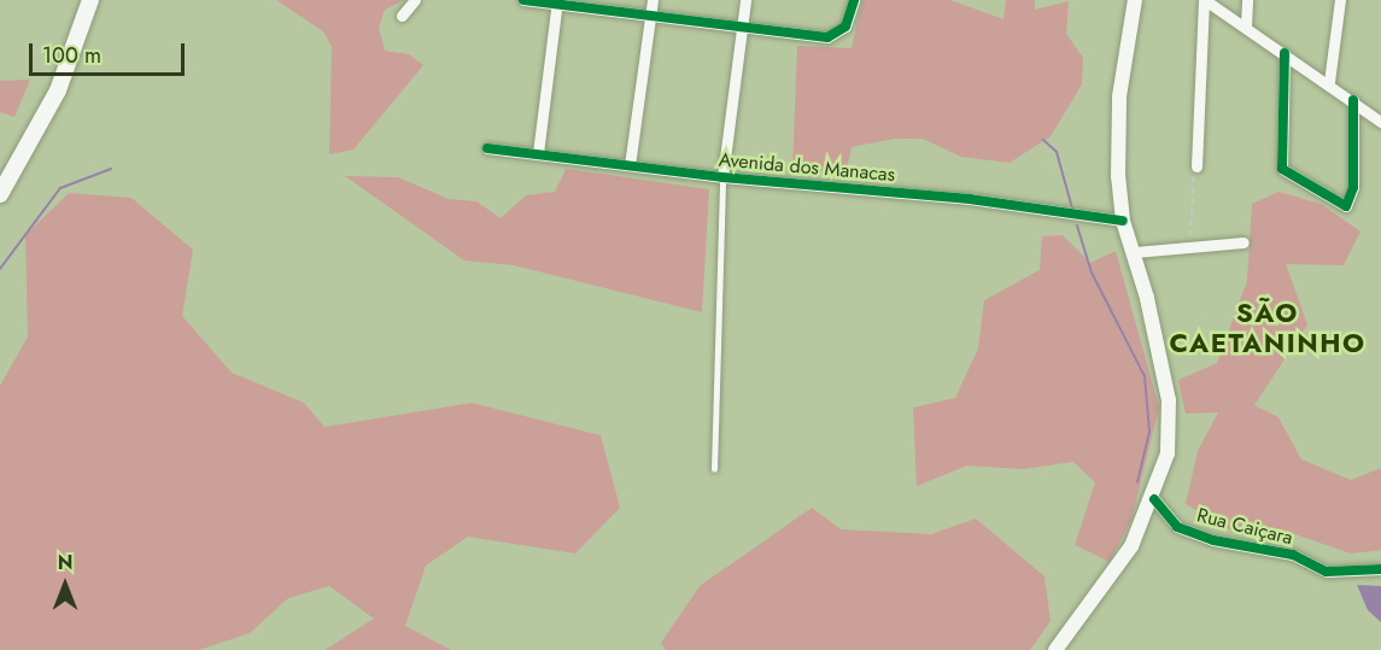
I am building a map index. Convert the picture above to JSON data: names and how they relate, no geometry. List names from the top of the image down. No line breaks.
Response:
{"streets":{"street":["Avenida dos Manacas","Rua Caiçara"]},"districts":["SÃO CAETANINHO"],"scale_bar":"100 m","north":"top"}
